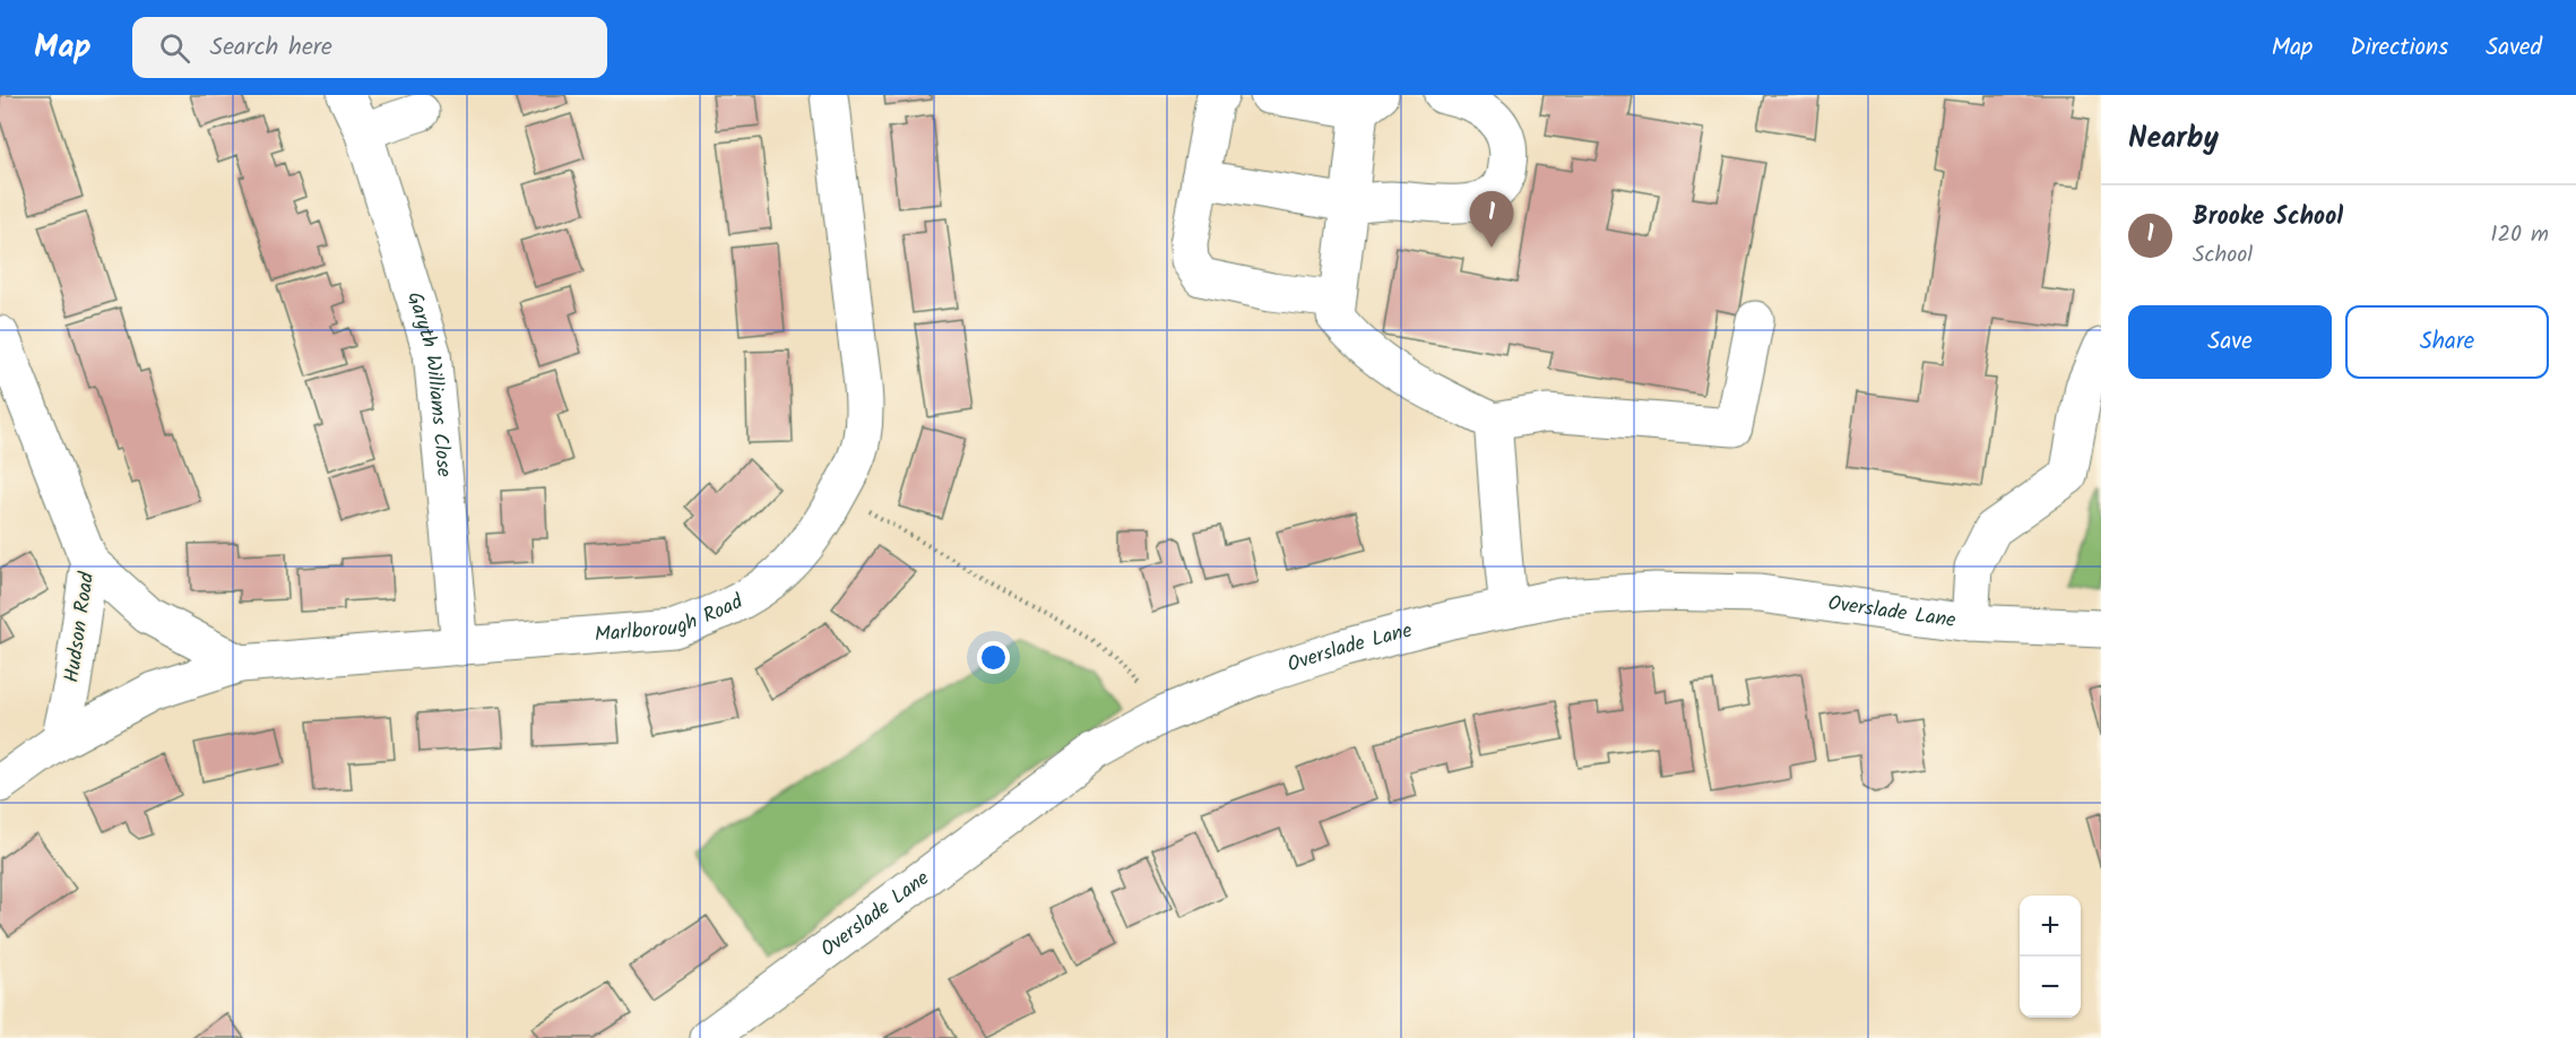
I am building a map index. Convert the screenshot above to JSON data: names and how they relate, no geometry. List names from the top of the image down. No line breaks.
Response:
{"streets":{"street":["Garyth Williams Close","Overslade Lane","Marlborough Road","Hudson Road"]},"crossings":[["Garyth Williams Close","Marlborough Road"],["Marlborough Road","Hudson Road"]],"page":{"header":"Map","search":"Search here","nav":["Map","Directions","Saved"],"heading":"Nearby","list":[{"mark":"1","name":"Brooke School","note":"School","value":"120 m"}],"pins":"1","buttons":["Save","Share"],"map_buttons":["+","−"]}}
